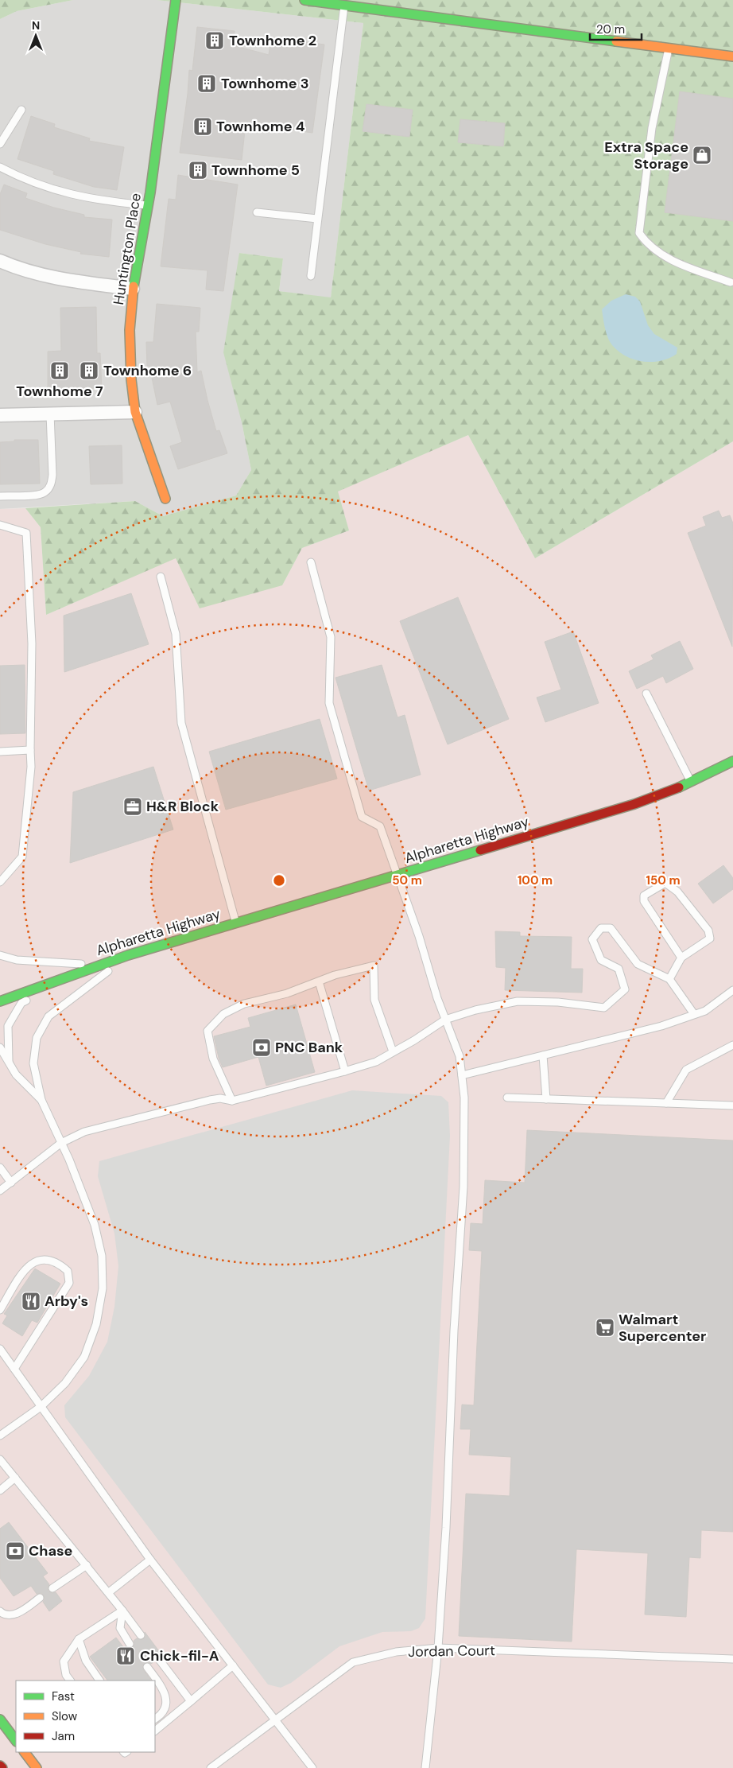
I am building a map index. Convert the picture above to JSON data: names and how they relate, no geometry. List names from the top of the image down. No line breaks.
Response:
{"streets":{"street":["Huntington Place","Alpharetta Highway"],"lane":["Jordan Court"]},"places":{"building":["Townhome 2","Townhome 3","Townhome 4","Townhome 5","Townhome 7","Townhome 6"],"shop":["Extra Space Storage"],"office":["H&R Block"],"bank":["PNC Bank","Chase"],"restaurant":["Arby's","Chick-fil-A"],"supermarket":["Walmart Supercenter"]},"legend":["Fast","Slow","Jam"],"scale_bar":"20 m","north":"top","rings":["50 m","100 m","150 m"]}
